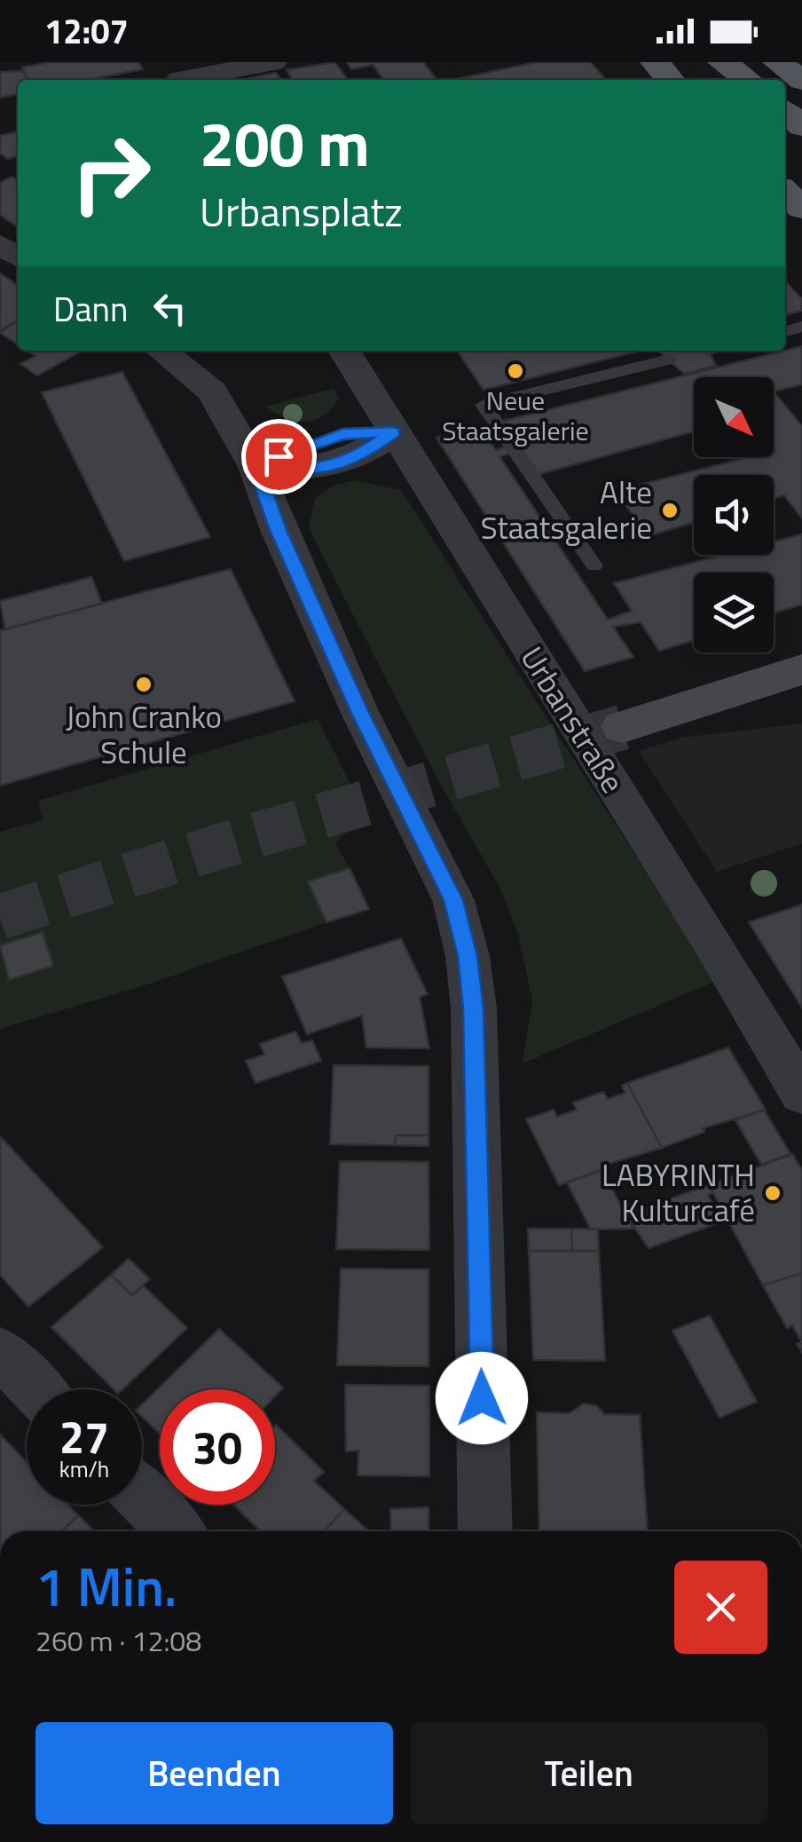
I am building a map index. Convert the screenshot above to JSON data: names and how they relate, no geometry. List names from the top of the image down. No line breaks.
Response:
{"streets":{"street":["Urbanstraße"]},"places":["Neue Staatsgalerie","Alte Staatsgalerie","John Cranko Schule","LABYRINTH Kulturcafé"],"north":"bottom right","page":{"status":"12:07","turn":["200 m","Urbansplatz"],"then":"Dann","speed":"27 km/h","limit":"30","heading":["1 Min.","260 m · 12:08"],"buttons":["Beenden","Teilen"]}}
